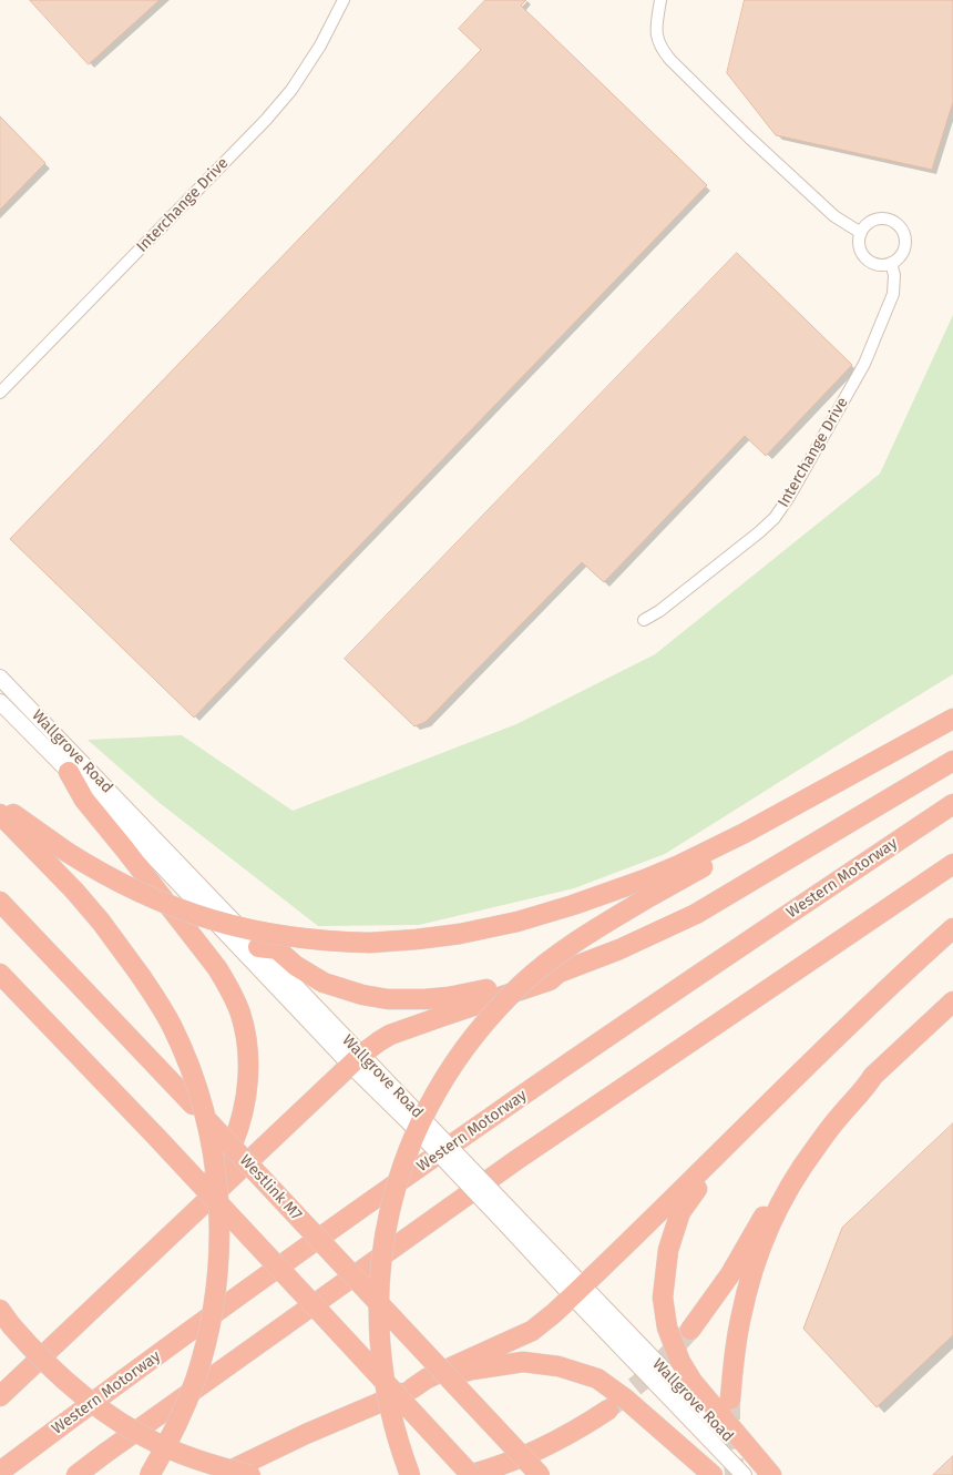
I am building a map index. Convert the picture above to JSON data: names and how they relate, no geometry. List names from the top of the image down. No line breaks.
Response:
{"streets":{"highway":["Western Motorway","Westlink M7"],"main road":["Wallgrove Road"],"street":["Interchange Drive"]}}
